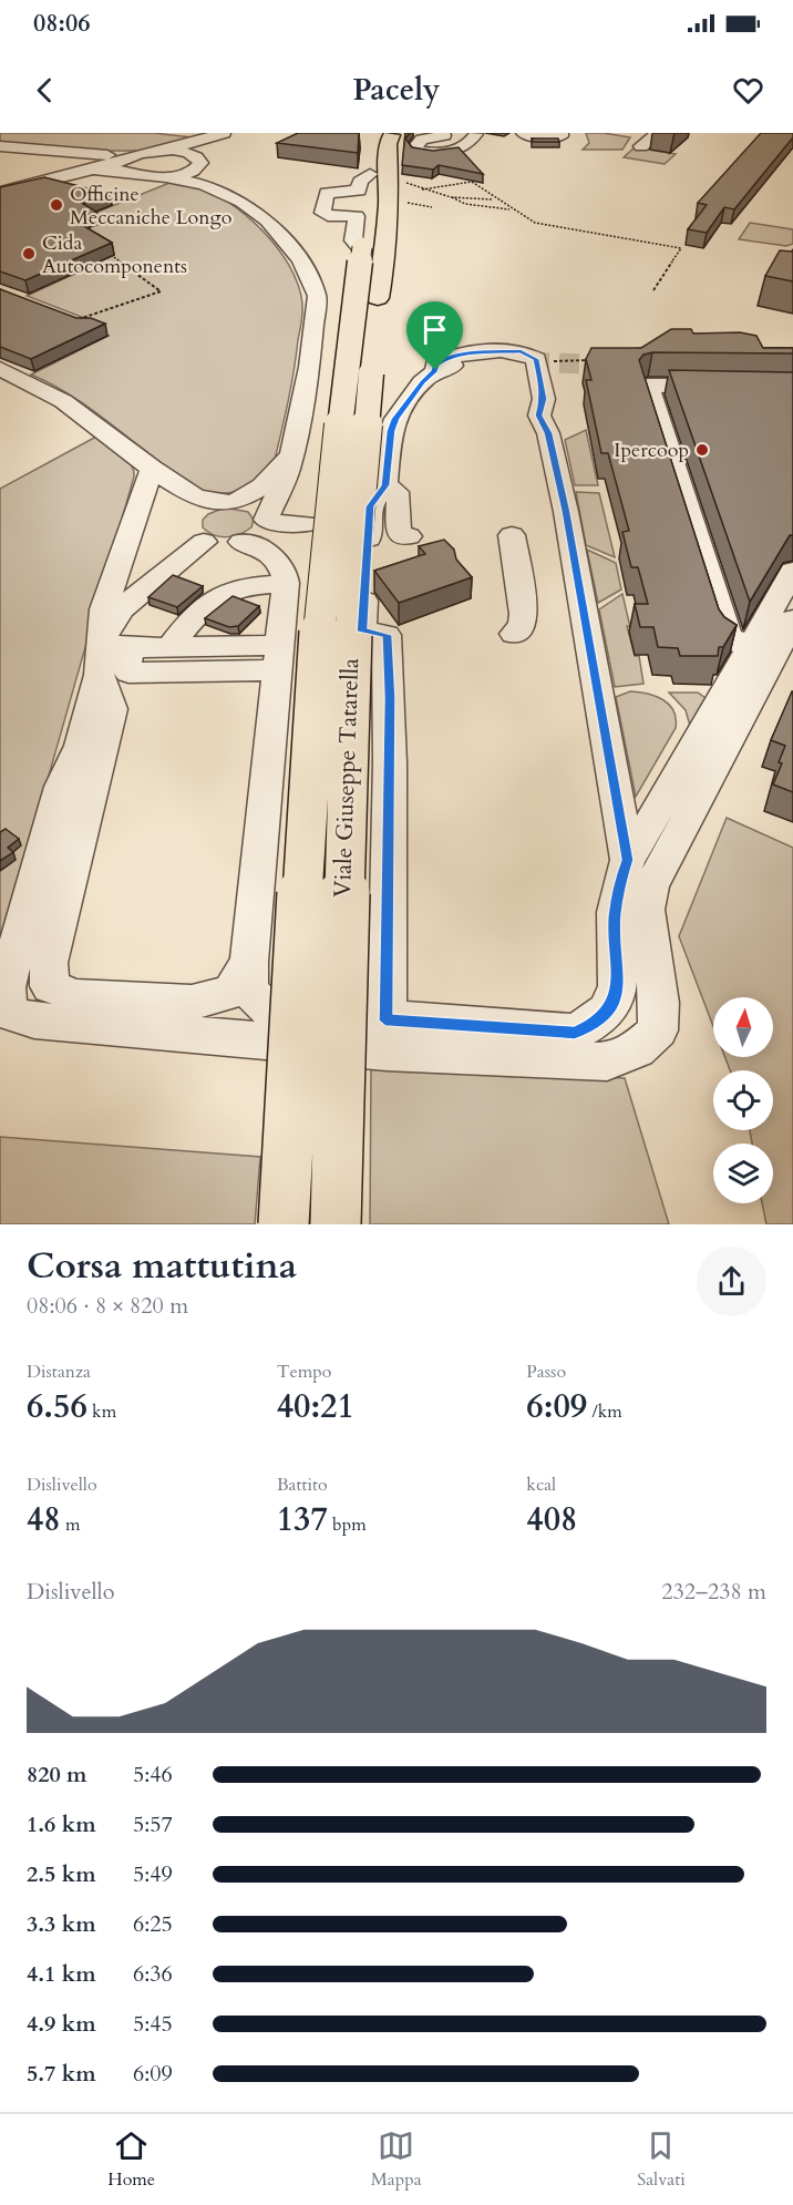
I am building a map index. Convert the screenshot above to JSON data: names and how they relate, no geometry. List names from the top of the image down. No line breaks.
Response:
{"streets":{"main road":["Viale Giuseppe Tatarella"]},"places":["Officine Meccaniche Longo","Cida Autocomponents","Ipercoop"],"north":"top","page":{"status":"08:06","header":"Pacely","heading":["Corsa mattutina","08:06 · 8 × 820 m"],"stats":[["Distanza","6.56 km"],["Tempo","40:21"],["Passo","6:09 /km"],["Dislivello","48 m"],["Battito","137 bpm"],["kcal","408"]],"chart":["Dislivello","232–238 m"],"list":[{"name":"820 m","note":"5:46"},{"name":"1.6 km","note":"5:57"},{"name":"2.5 km","note":"5:49"},{"name":"3.3 km","note":"6:25"},{"name":"4.1 km","note":"6:36"},{"name":"4.9 km","note":"5:45"},{"name":"5.7 km","note":"6:09"}],"tabs":["Home","Mappa","Salvati"]}}
